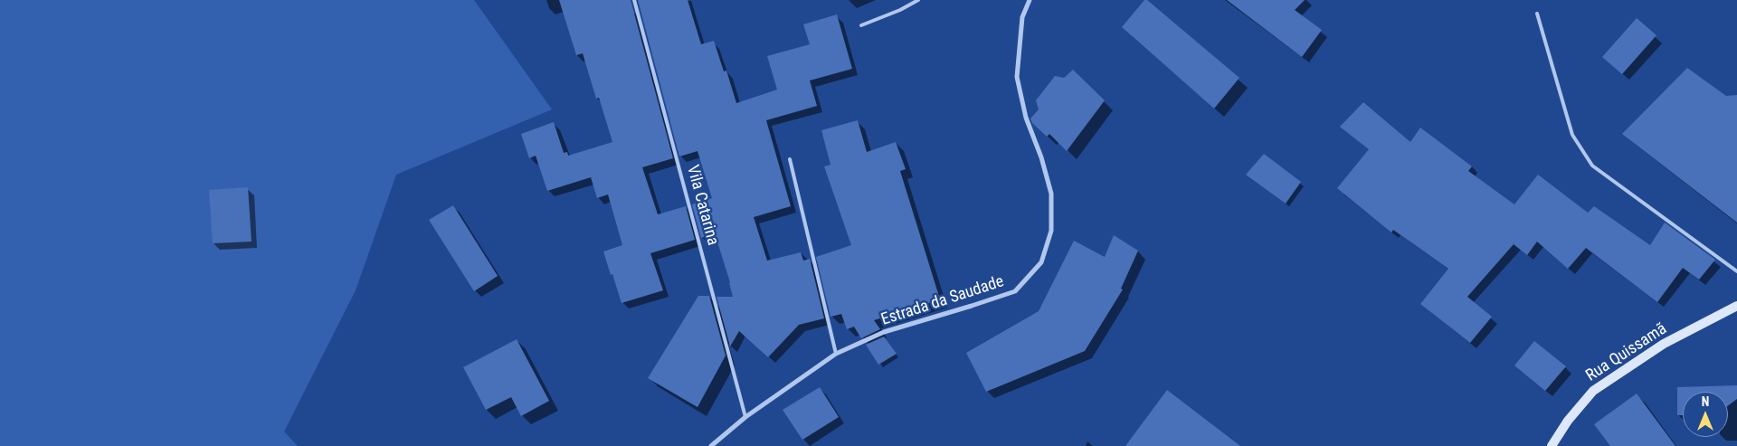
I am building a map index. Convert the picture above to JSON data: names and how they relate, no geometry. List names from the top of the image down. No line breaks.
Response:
{"streets":{"street":["Estrada da Saudade","Rua Quissamã"],"lane":["Vila Catarina"]},"crossings":[["Vila Catarina","Estrada da Saudade"]],"north":"top"}
